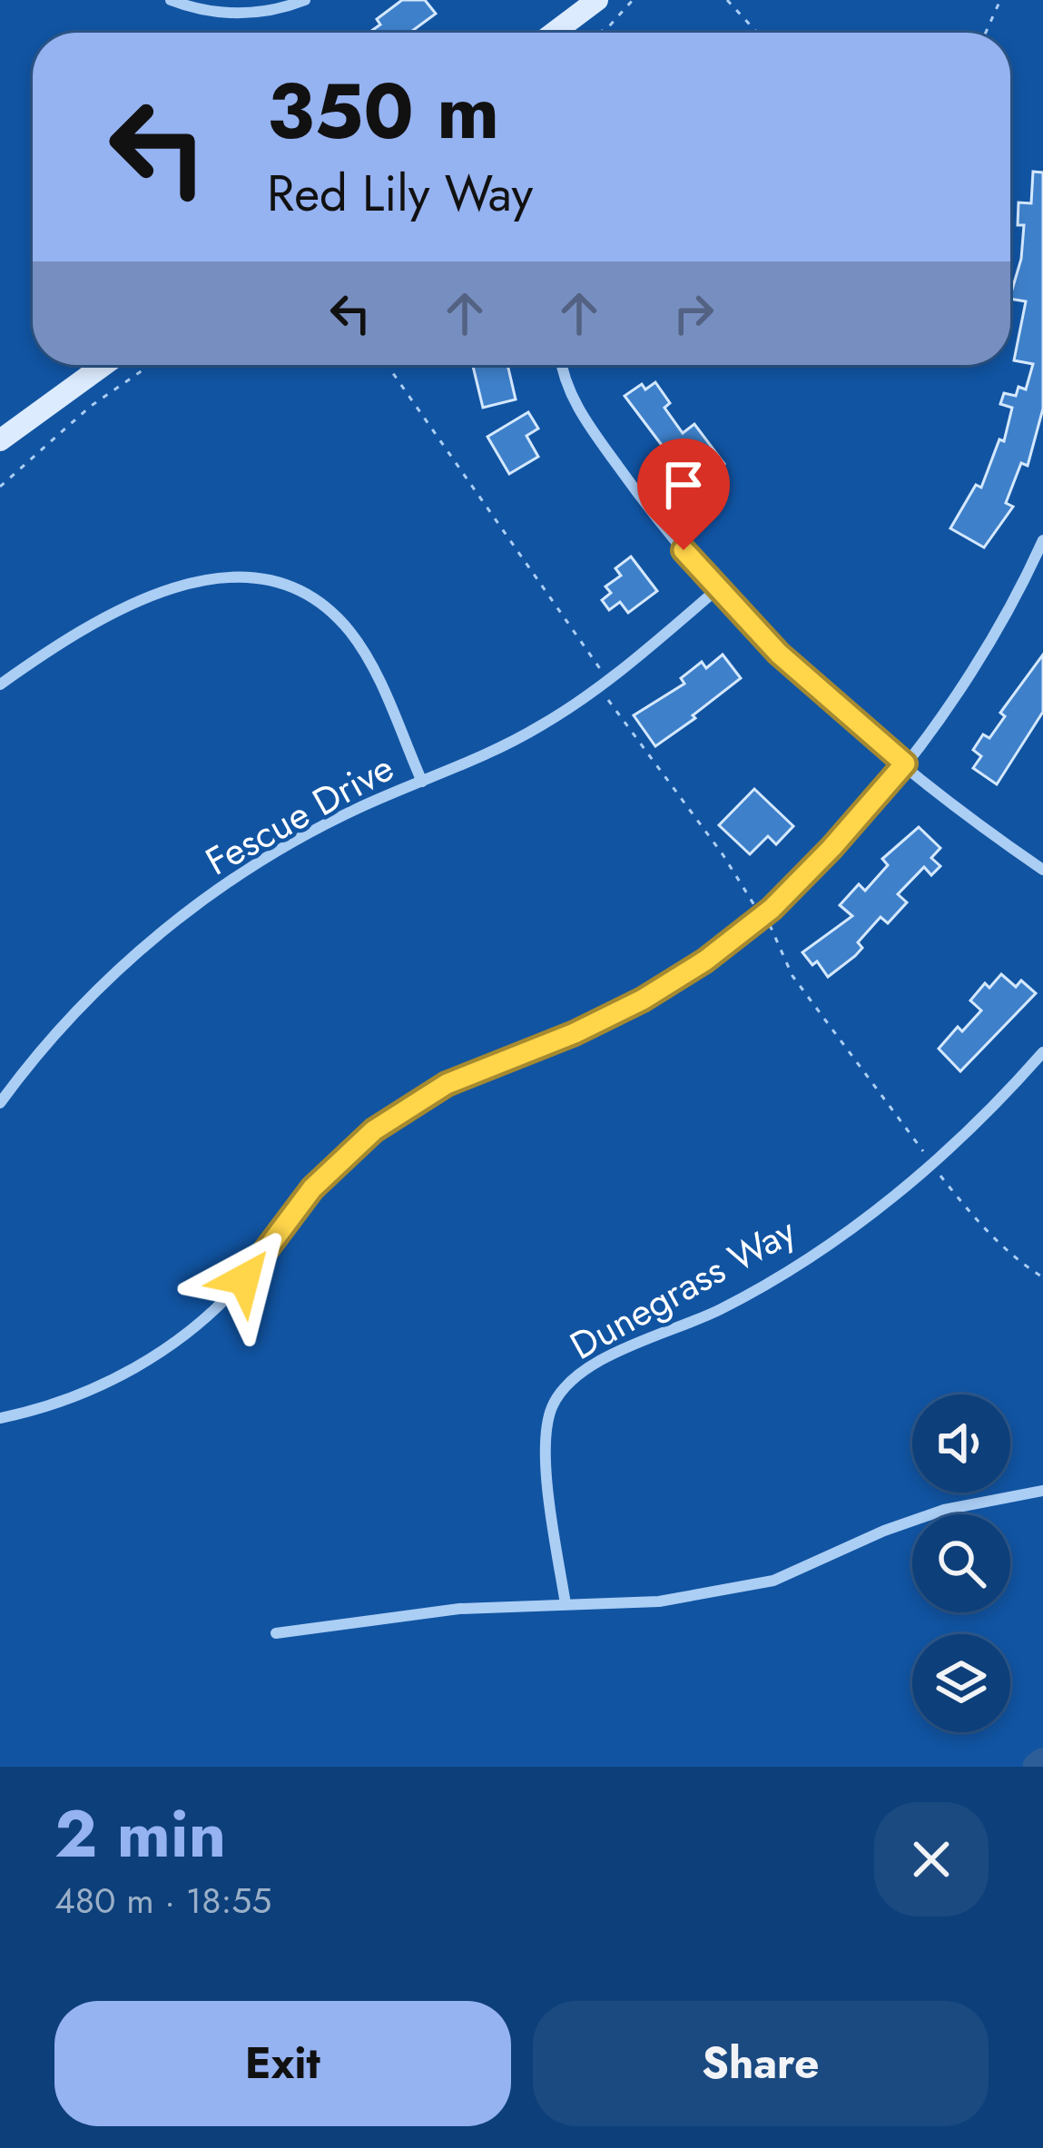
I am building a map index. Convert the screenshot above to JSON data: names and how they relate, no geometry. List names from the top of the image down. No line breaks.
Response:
{"streets":{"street":["Fescue Drive","Dunegrass Way"]},"page":{"turn":["350 m","Red Lily Way"],"heading":["2 min","480 m · 18:55"],"buttons":["Exit","Share"]}}
